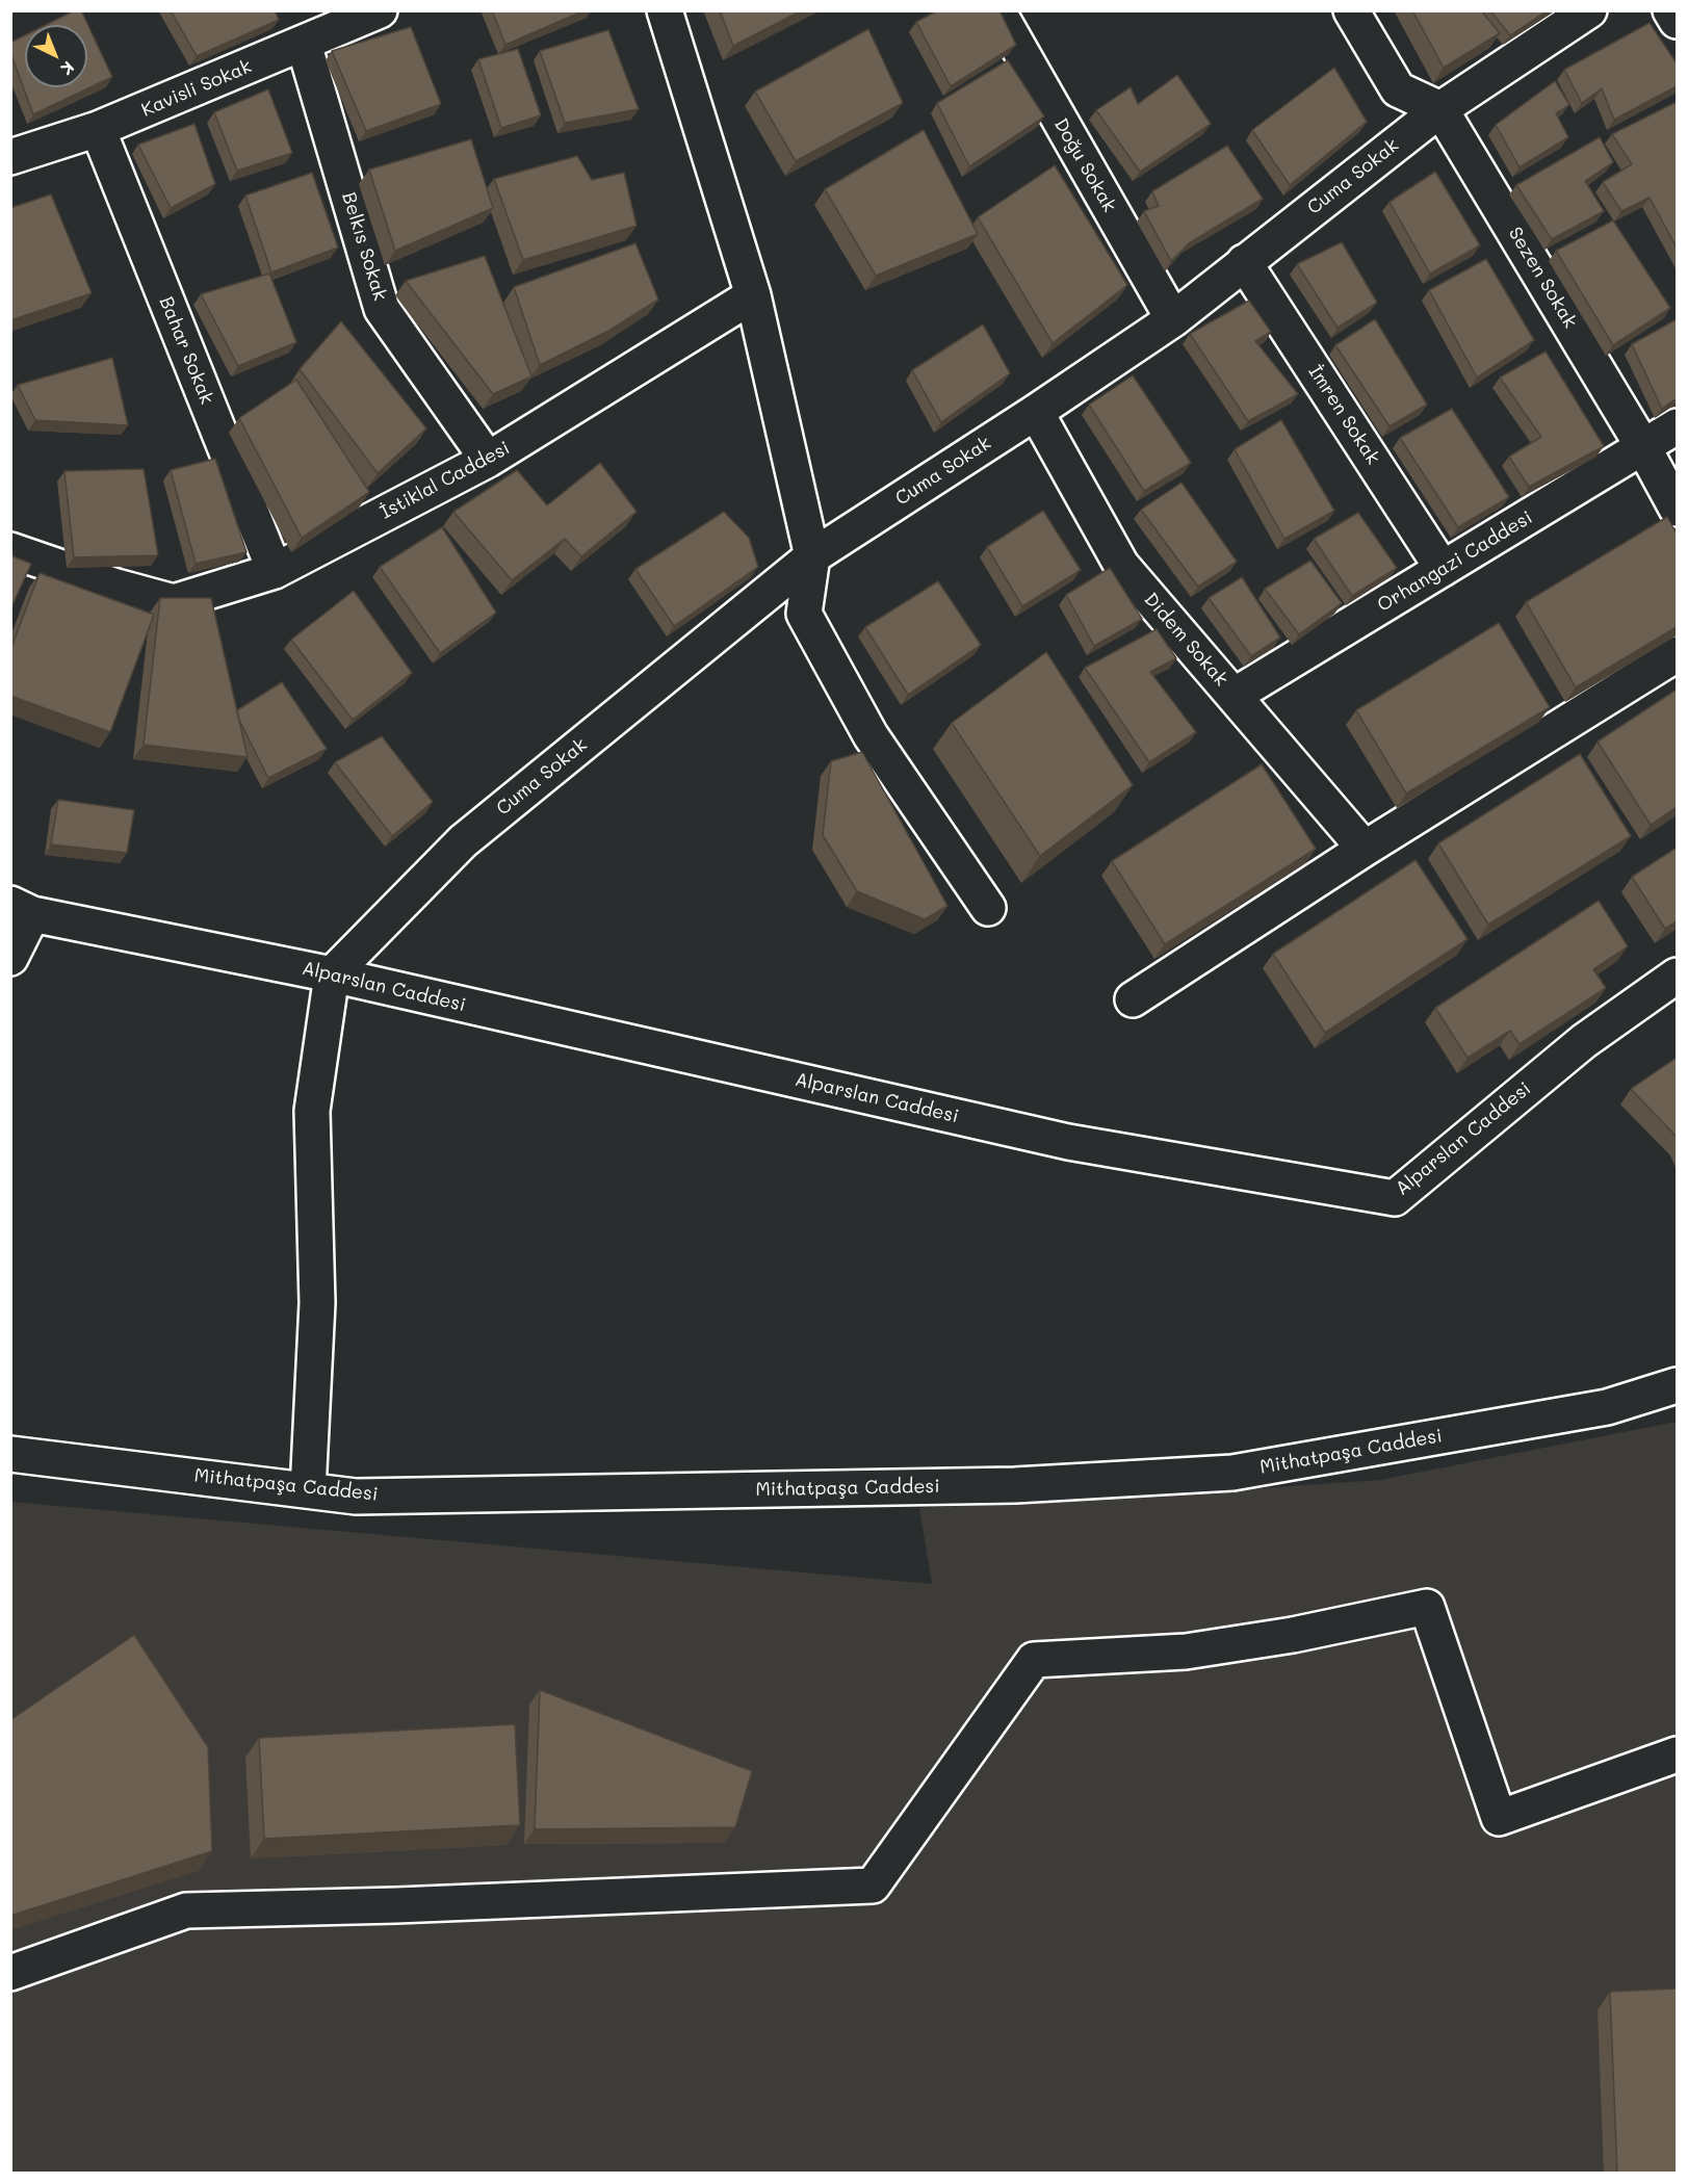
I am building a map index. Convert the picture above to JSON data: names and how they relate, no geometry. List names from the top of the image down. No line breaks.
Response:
{"streets":{"street":["Kavisli Sokak","Doğu Sokak","Cuma Sokak","Belkıs Sokak","Sezen Sokak","Bahar Sokak","İmren Sokak","İstiklal Caddesi","Orhangazi Caddesi","Didem Sokak","Alparslan Caddesi","Mithatpaşa Caddesi"]},"crossings":[["Kavisli Sokak","Belkıs Sokak"],["Kavisli Sokak","Bahar Sokak"],["Doğu Sokak","Cuma Sokak"],["Cuma Sokak","Sezen Sokak"],["Cuma Sokak","İmren Sokak"],["Cuma Sokak","Didem Sokak"],["Cuma Sokak","Alparslan Caddesi"],["Belkıs Sokak","İstiklal Caddesi"],["Sezen Sokak","Orhangazi Caddesi"],["Bahar Sokak","İstiklal Caddesi"],["İmren Sokak","Orhangazi Caddesi"],["Orhangazi Caddesi","Didem Sokak"]],"north":"bottom right"}
